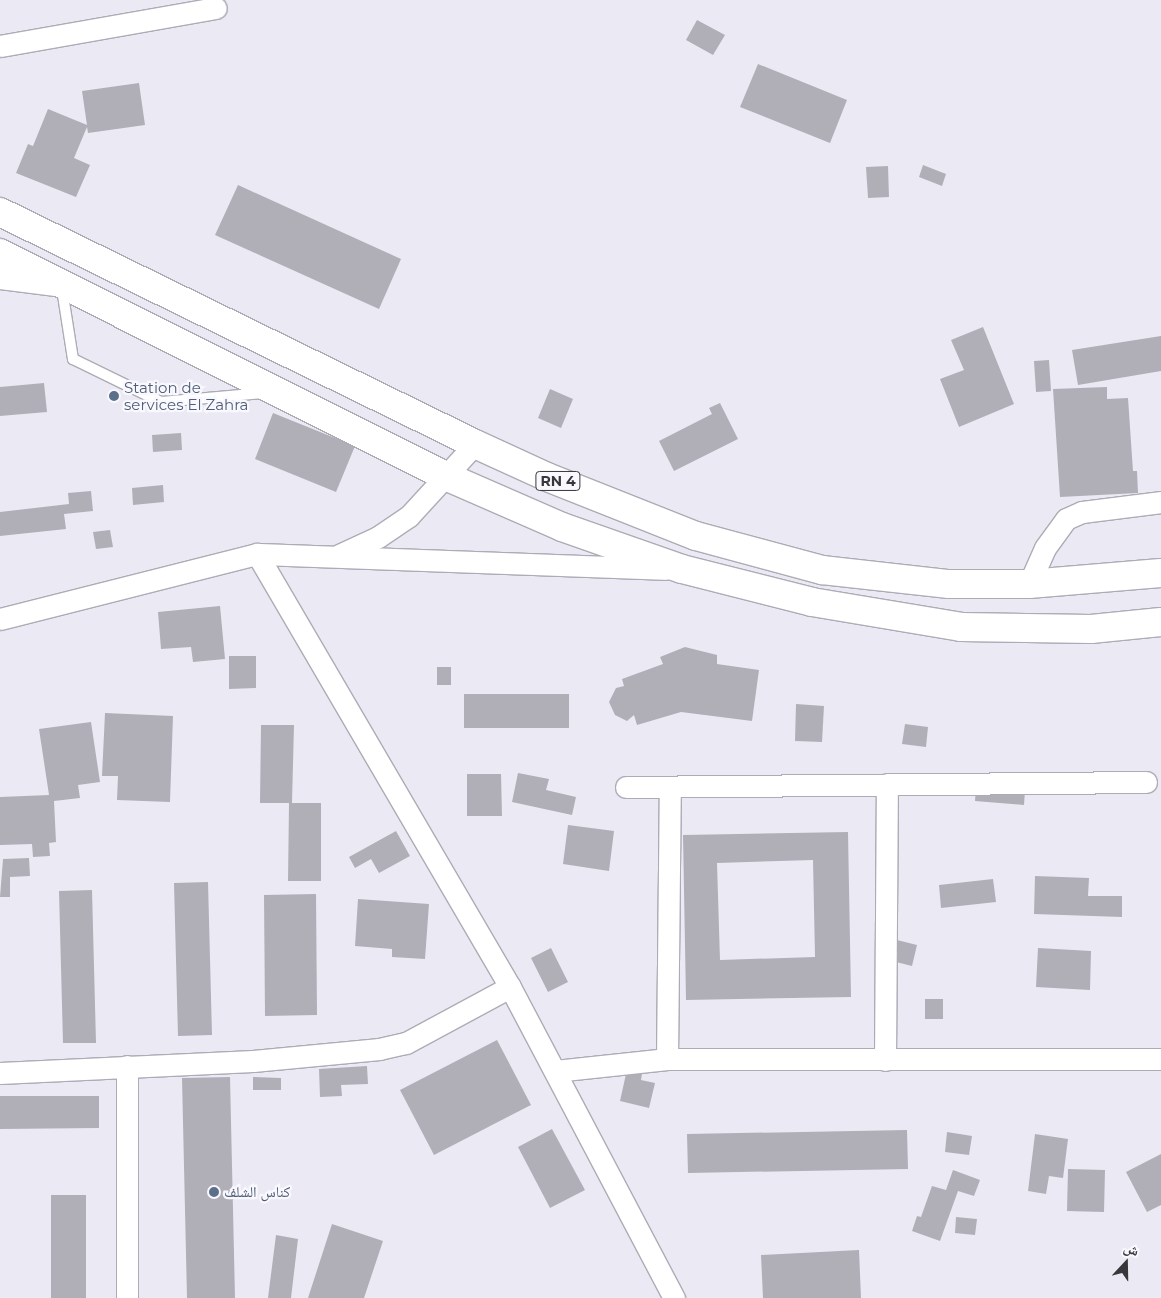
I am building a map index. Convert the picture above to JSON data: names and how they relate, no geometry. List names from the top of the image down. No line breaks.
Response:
{"streets":{"highway":["RN 4"]},"places":["Station de services El Zahra","كناس الشلف"],"north":"top"}
